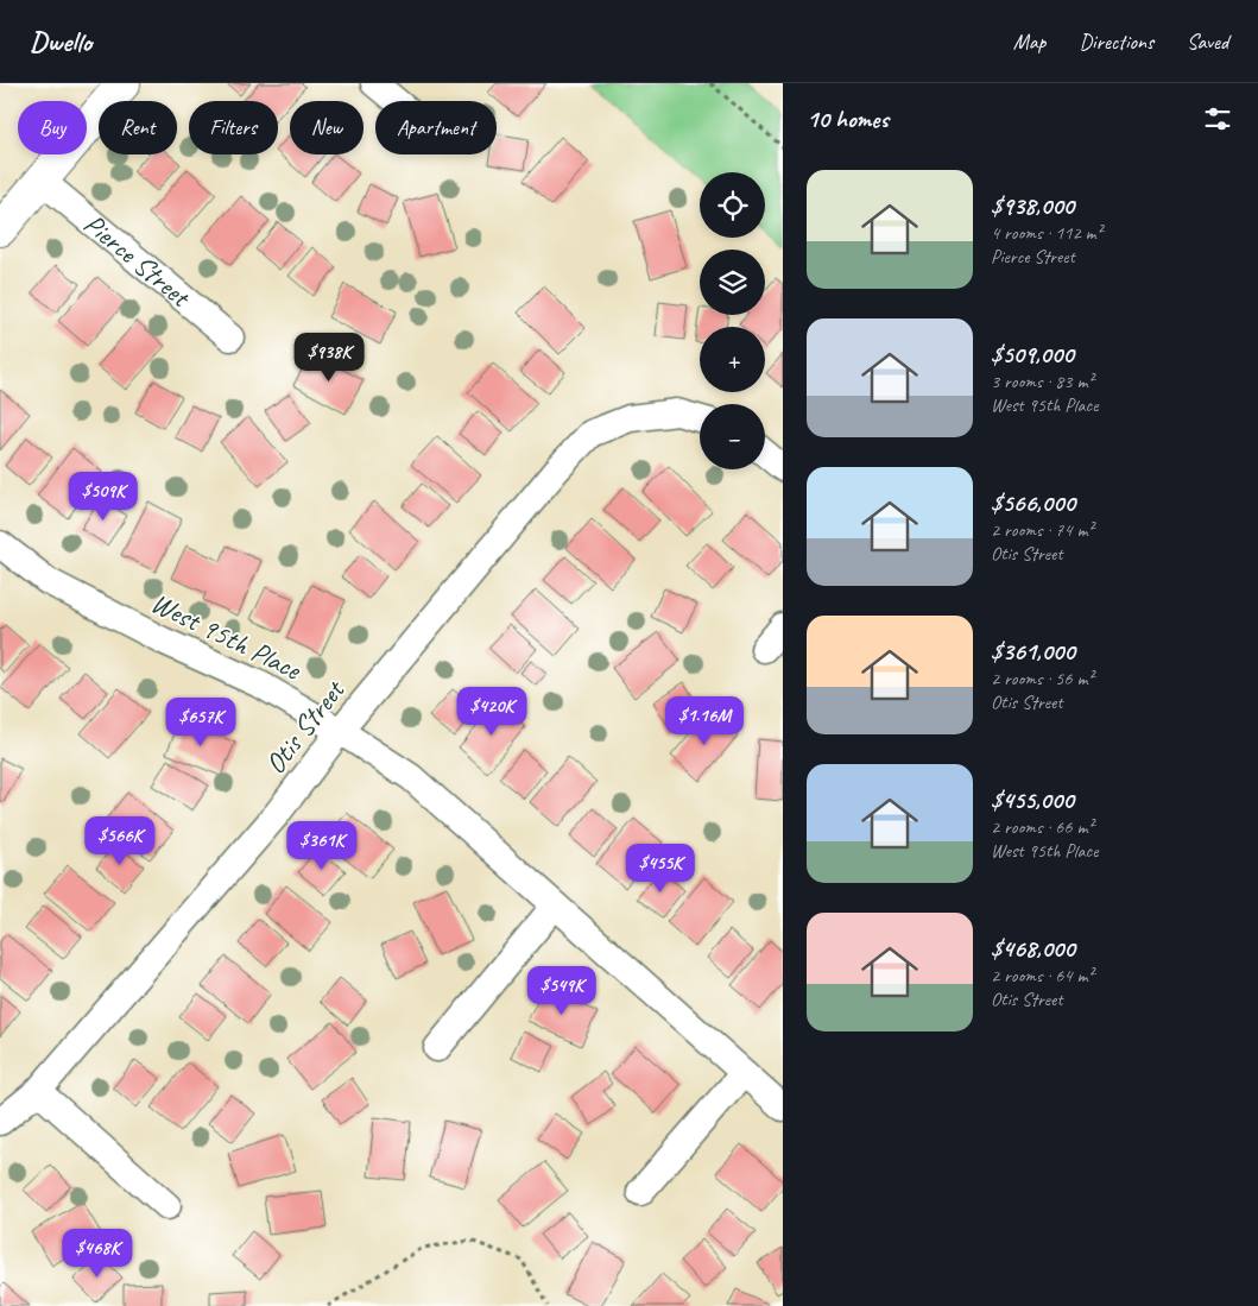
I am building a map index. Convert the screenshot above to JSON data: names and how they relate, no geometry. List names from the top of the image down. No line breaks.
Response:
{"streets":{"street":["Pierce Street","West 95th Place","Otis Street"]},"crossings":[["West 95th Place","Otis Street"]],"page":{"header":"Dwello","nav":["Map","Directions","Saved"],"heading":"10 homes","chip":["Buy","Rent","Filters","New","Apartment"],"list":[{"name":"$938,000","note":"4 rooms · 112 m² · Pierce Street"},{"name":"$509,000","note":"3 rooms · 83 m² · West 95th Place"},{"name":"$566,000","note":"2 rooms · 74 m² · Otis Street"},{"name":"$361,000","note":"2 rooms · 56 m² · Otis Street"},{"name":"$455,000","note":"2 rooms · 66 m² · West 95th Place"},{"name":"$468,000","note":"2 rooms · 64 m² · Otis Street"}],"map_buttons":["+","−"],"price":["$938K","$509K","$420K","$1.16M","$657K","$566K","$361K","$455K","$549K","$468K"]}}
